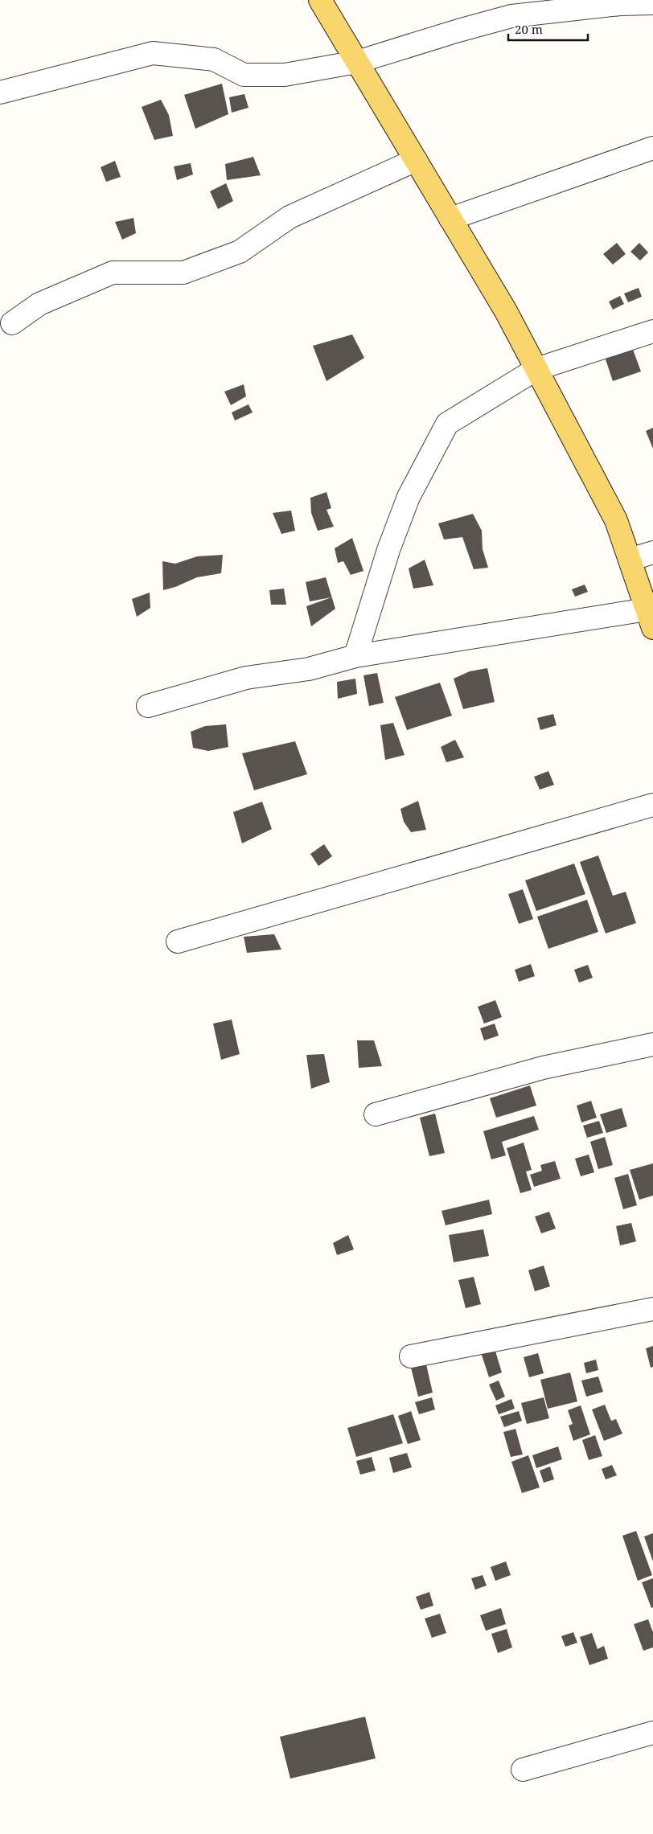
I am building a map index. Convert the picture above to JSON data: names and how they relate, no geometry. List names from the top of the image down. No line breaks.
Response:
{"scale_bar":"20 m"}
